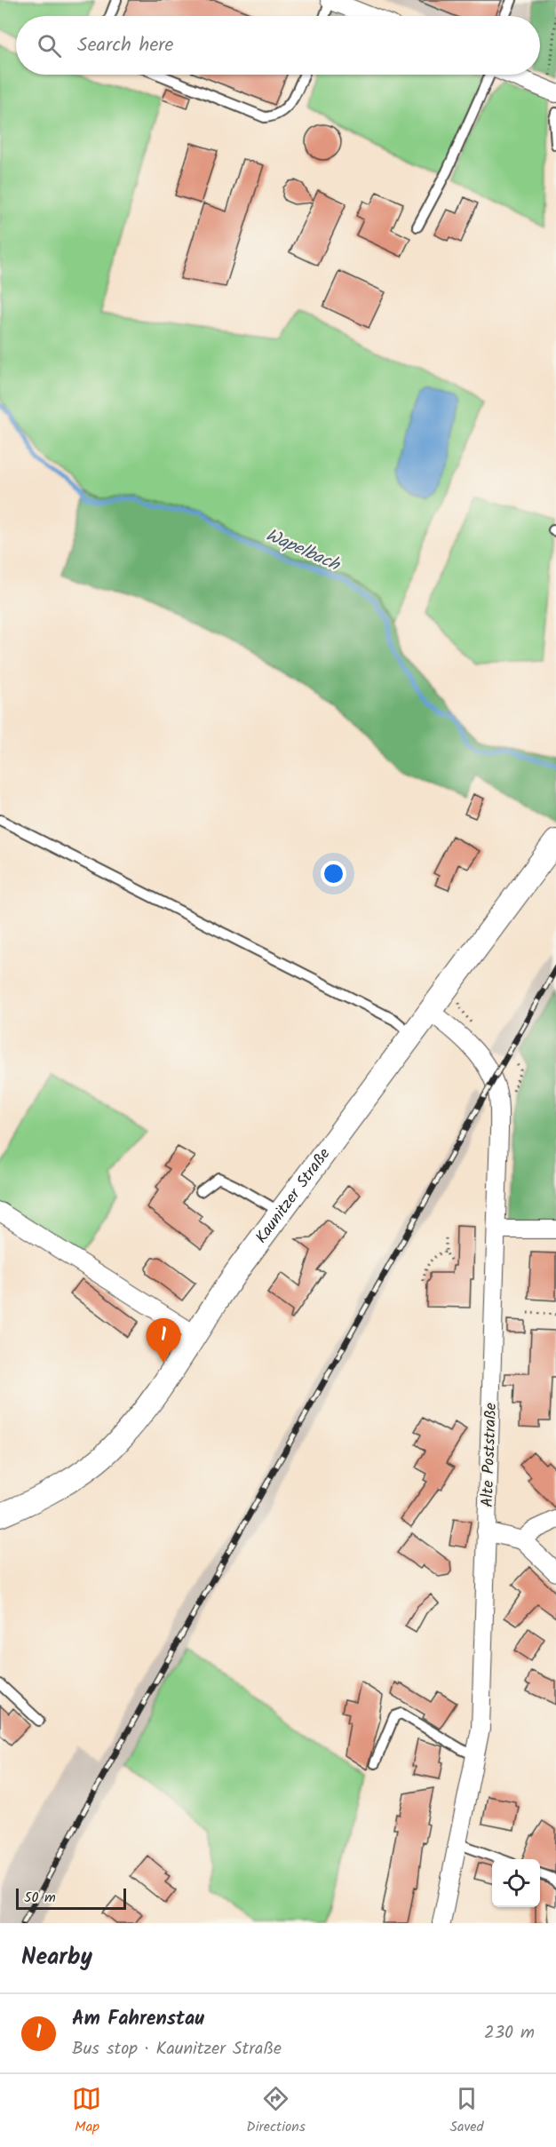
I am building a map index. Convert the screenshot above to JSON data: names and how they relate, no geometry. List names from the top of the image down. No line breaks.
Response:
{"streets":{"street":["Kaunitzer Straße","Alte Poststraße"]},"crossings":[["Kaunitzer Straße","Alte Poststraße"]],"water":["Wapelbach"],"scale_bar":"50 m","page":{"search":"Search here","pins":"1","scale":"50 m","heading":"Nearby","list":[{"mark":"1","name":"Am Fahrenstau","note":"Bus stop · Kaunitzer Straße","value":"230 m"}],"nav":["Map","Directions","Saved"]}}
